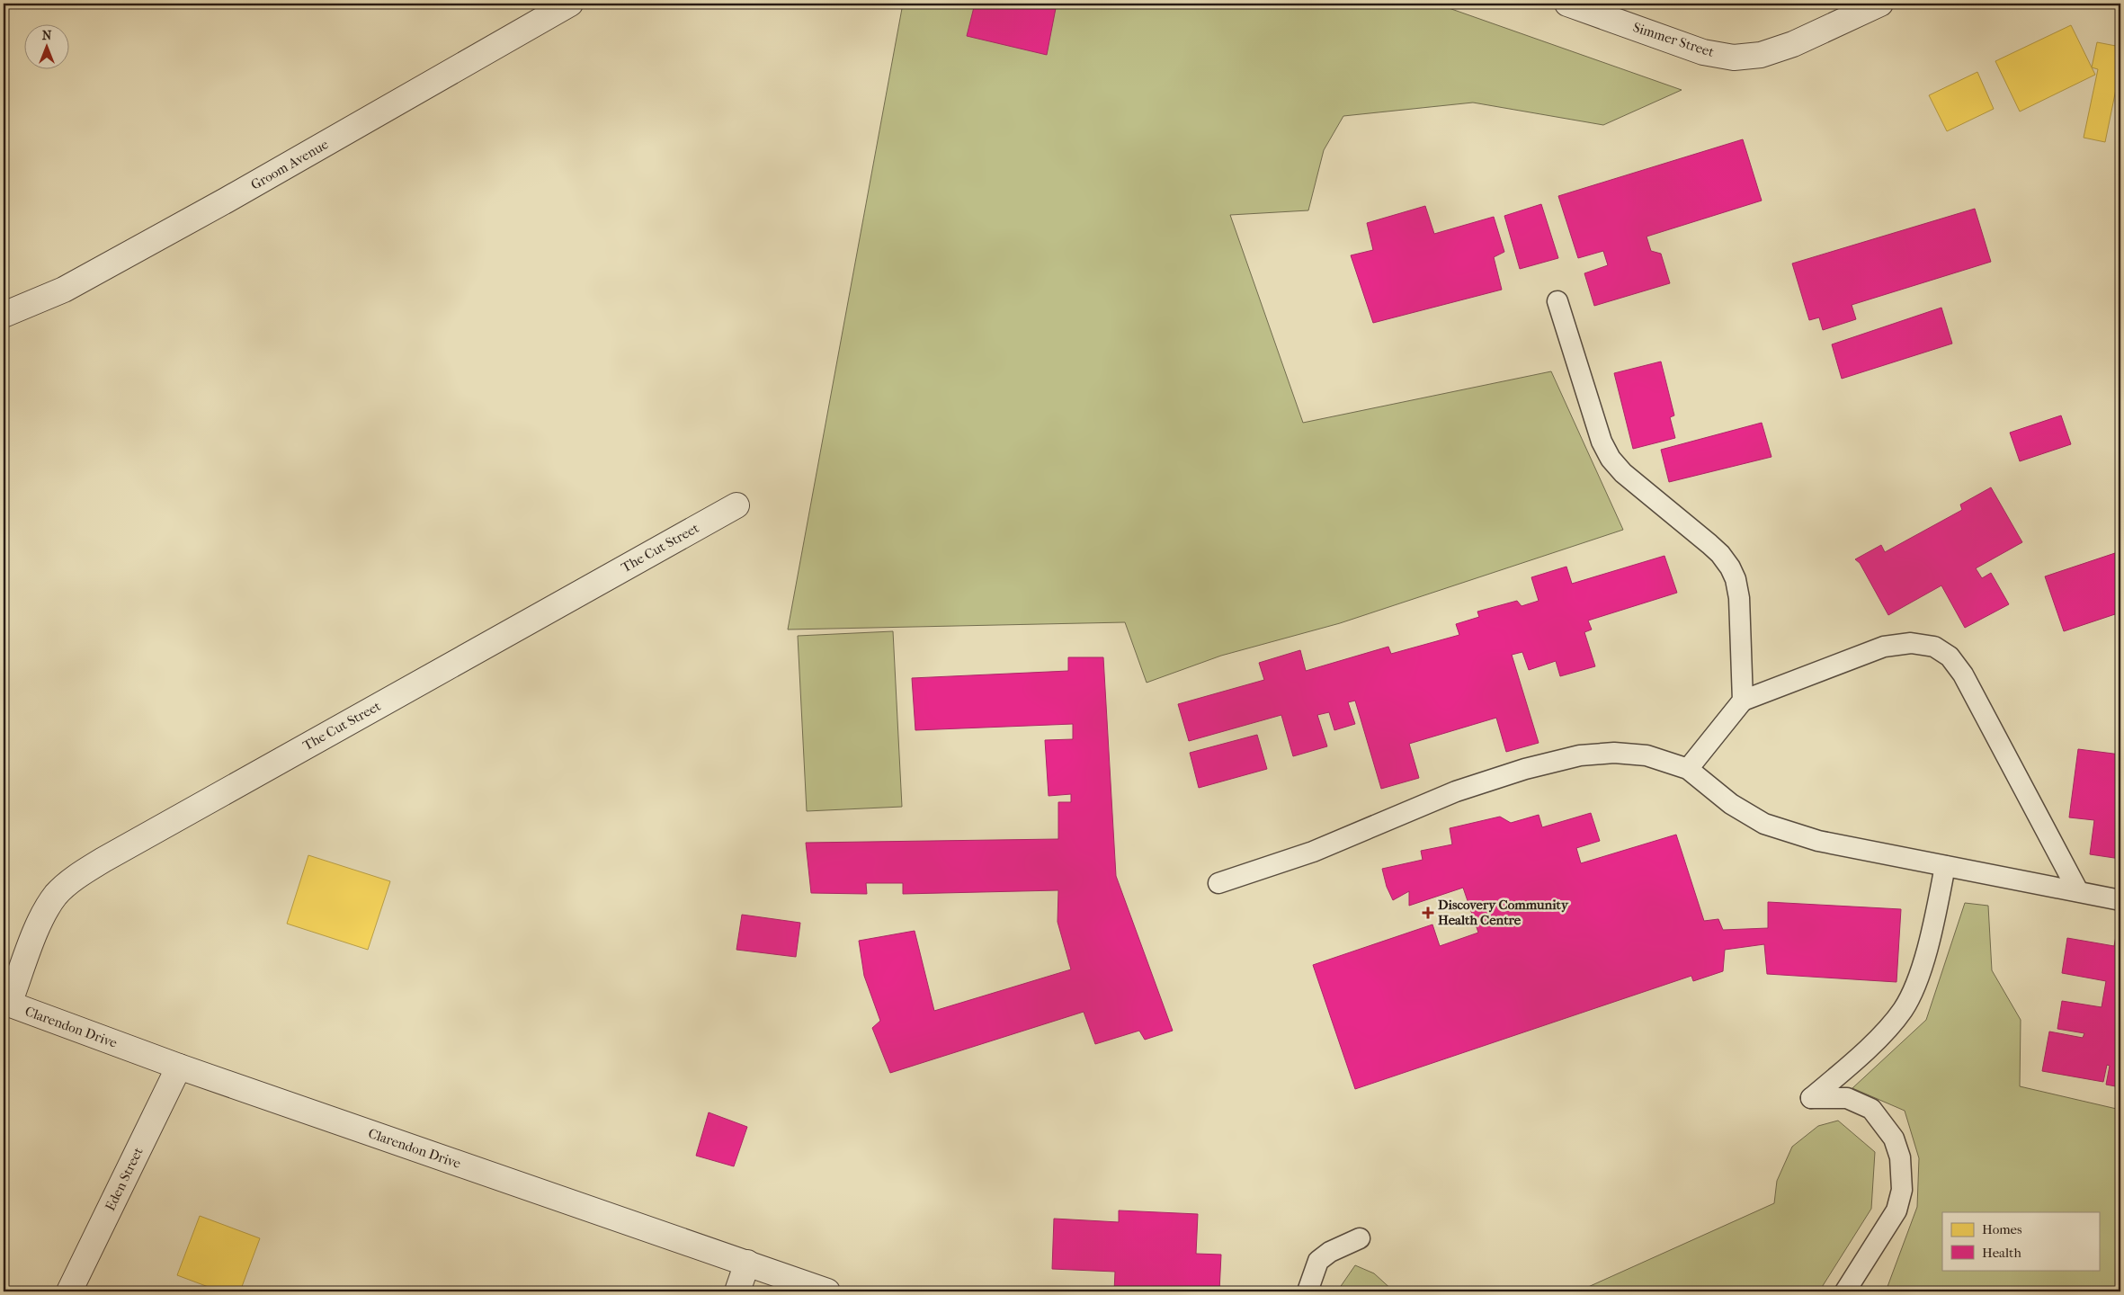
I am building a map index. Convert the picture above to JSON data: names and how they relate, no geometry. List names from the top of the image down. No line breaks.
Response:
{"streets":{"street":["Simmer Street","Groom Avenue","The Cut Street","Clarendon Drive","Eden Street"]},"crossings":[["The Cut Street","Clarendon Drive"],["Clarendon Drive","Eden Street"]],"places":{"health":["Discovery Community Health Centre"]},"legend":["Homes","Health"],"north":"top"}
